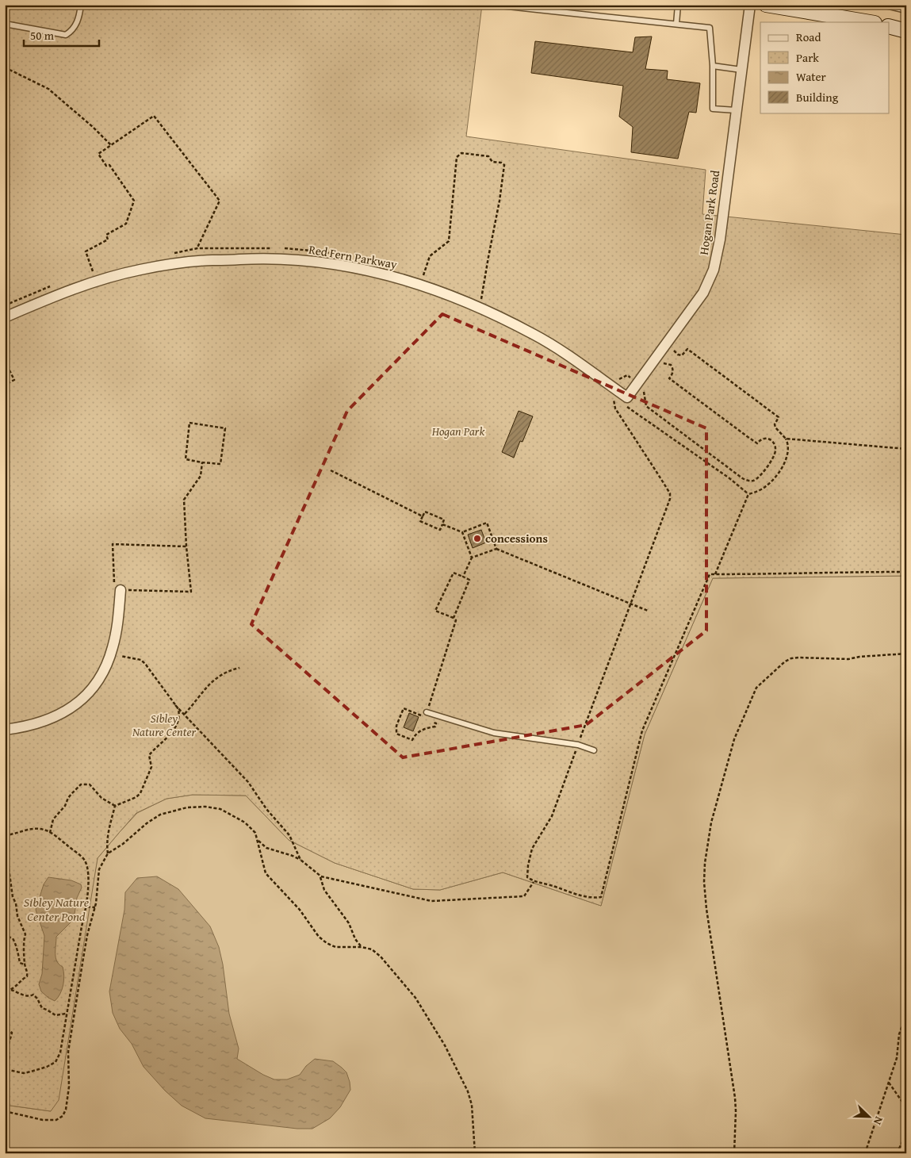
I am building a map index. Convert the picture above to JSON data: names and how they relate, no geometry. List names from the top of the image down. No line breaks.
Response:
{"streets":{"street":["Hogan Park Road","Red Fern Parkway"]},"crossings":[["Hogan Park Road","Red Fern Parkway"]],"water":["Sibley Nature Center Pond"],"parks":["Hogan Park","Sibley Nature Center"],"places":["concessions"],"legend":["Road","Park","Water","Building"],"scale_bar":"50 m","north":"bottom right"}
